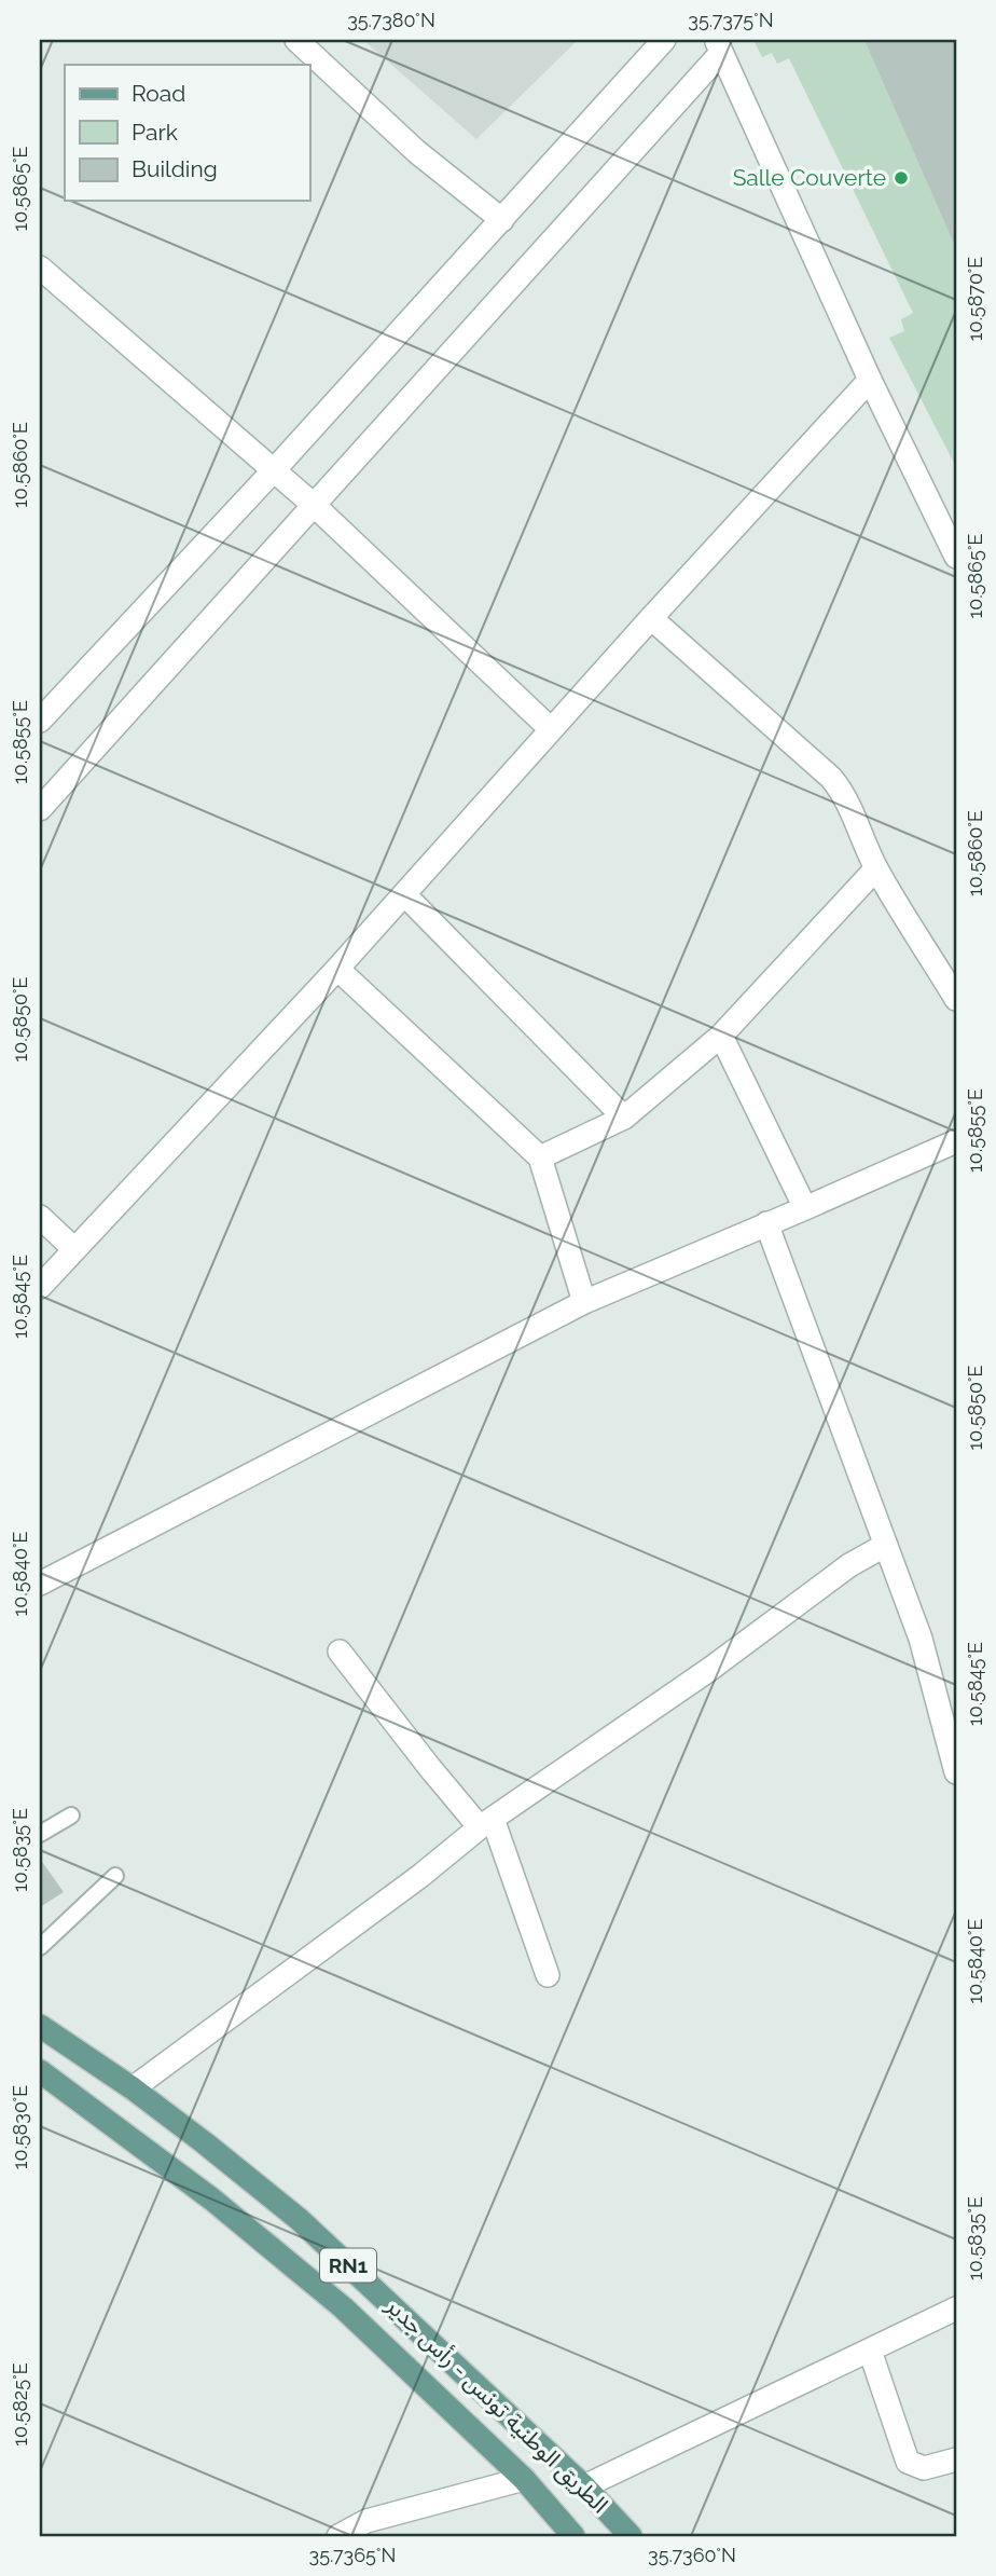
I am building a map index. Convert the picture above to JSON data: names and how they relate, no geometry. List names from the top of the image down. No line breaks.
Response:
{"streets":{"main road":["RN1","الطريق الوطنية تونس - رأس جدير"]},"places":["Salle Couverte"],"legend":["Road","Park","Building"],"coordinates":["35.7380°N","35.7375°N","10.5865°E","10.5870°E","10.5860°E","10.5855°E","10.5850°E","10.5845°E","10.5840°E","10.5835°E","10.5830°E","10.5825°E","35.7365°N","35.7360°N"]}
